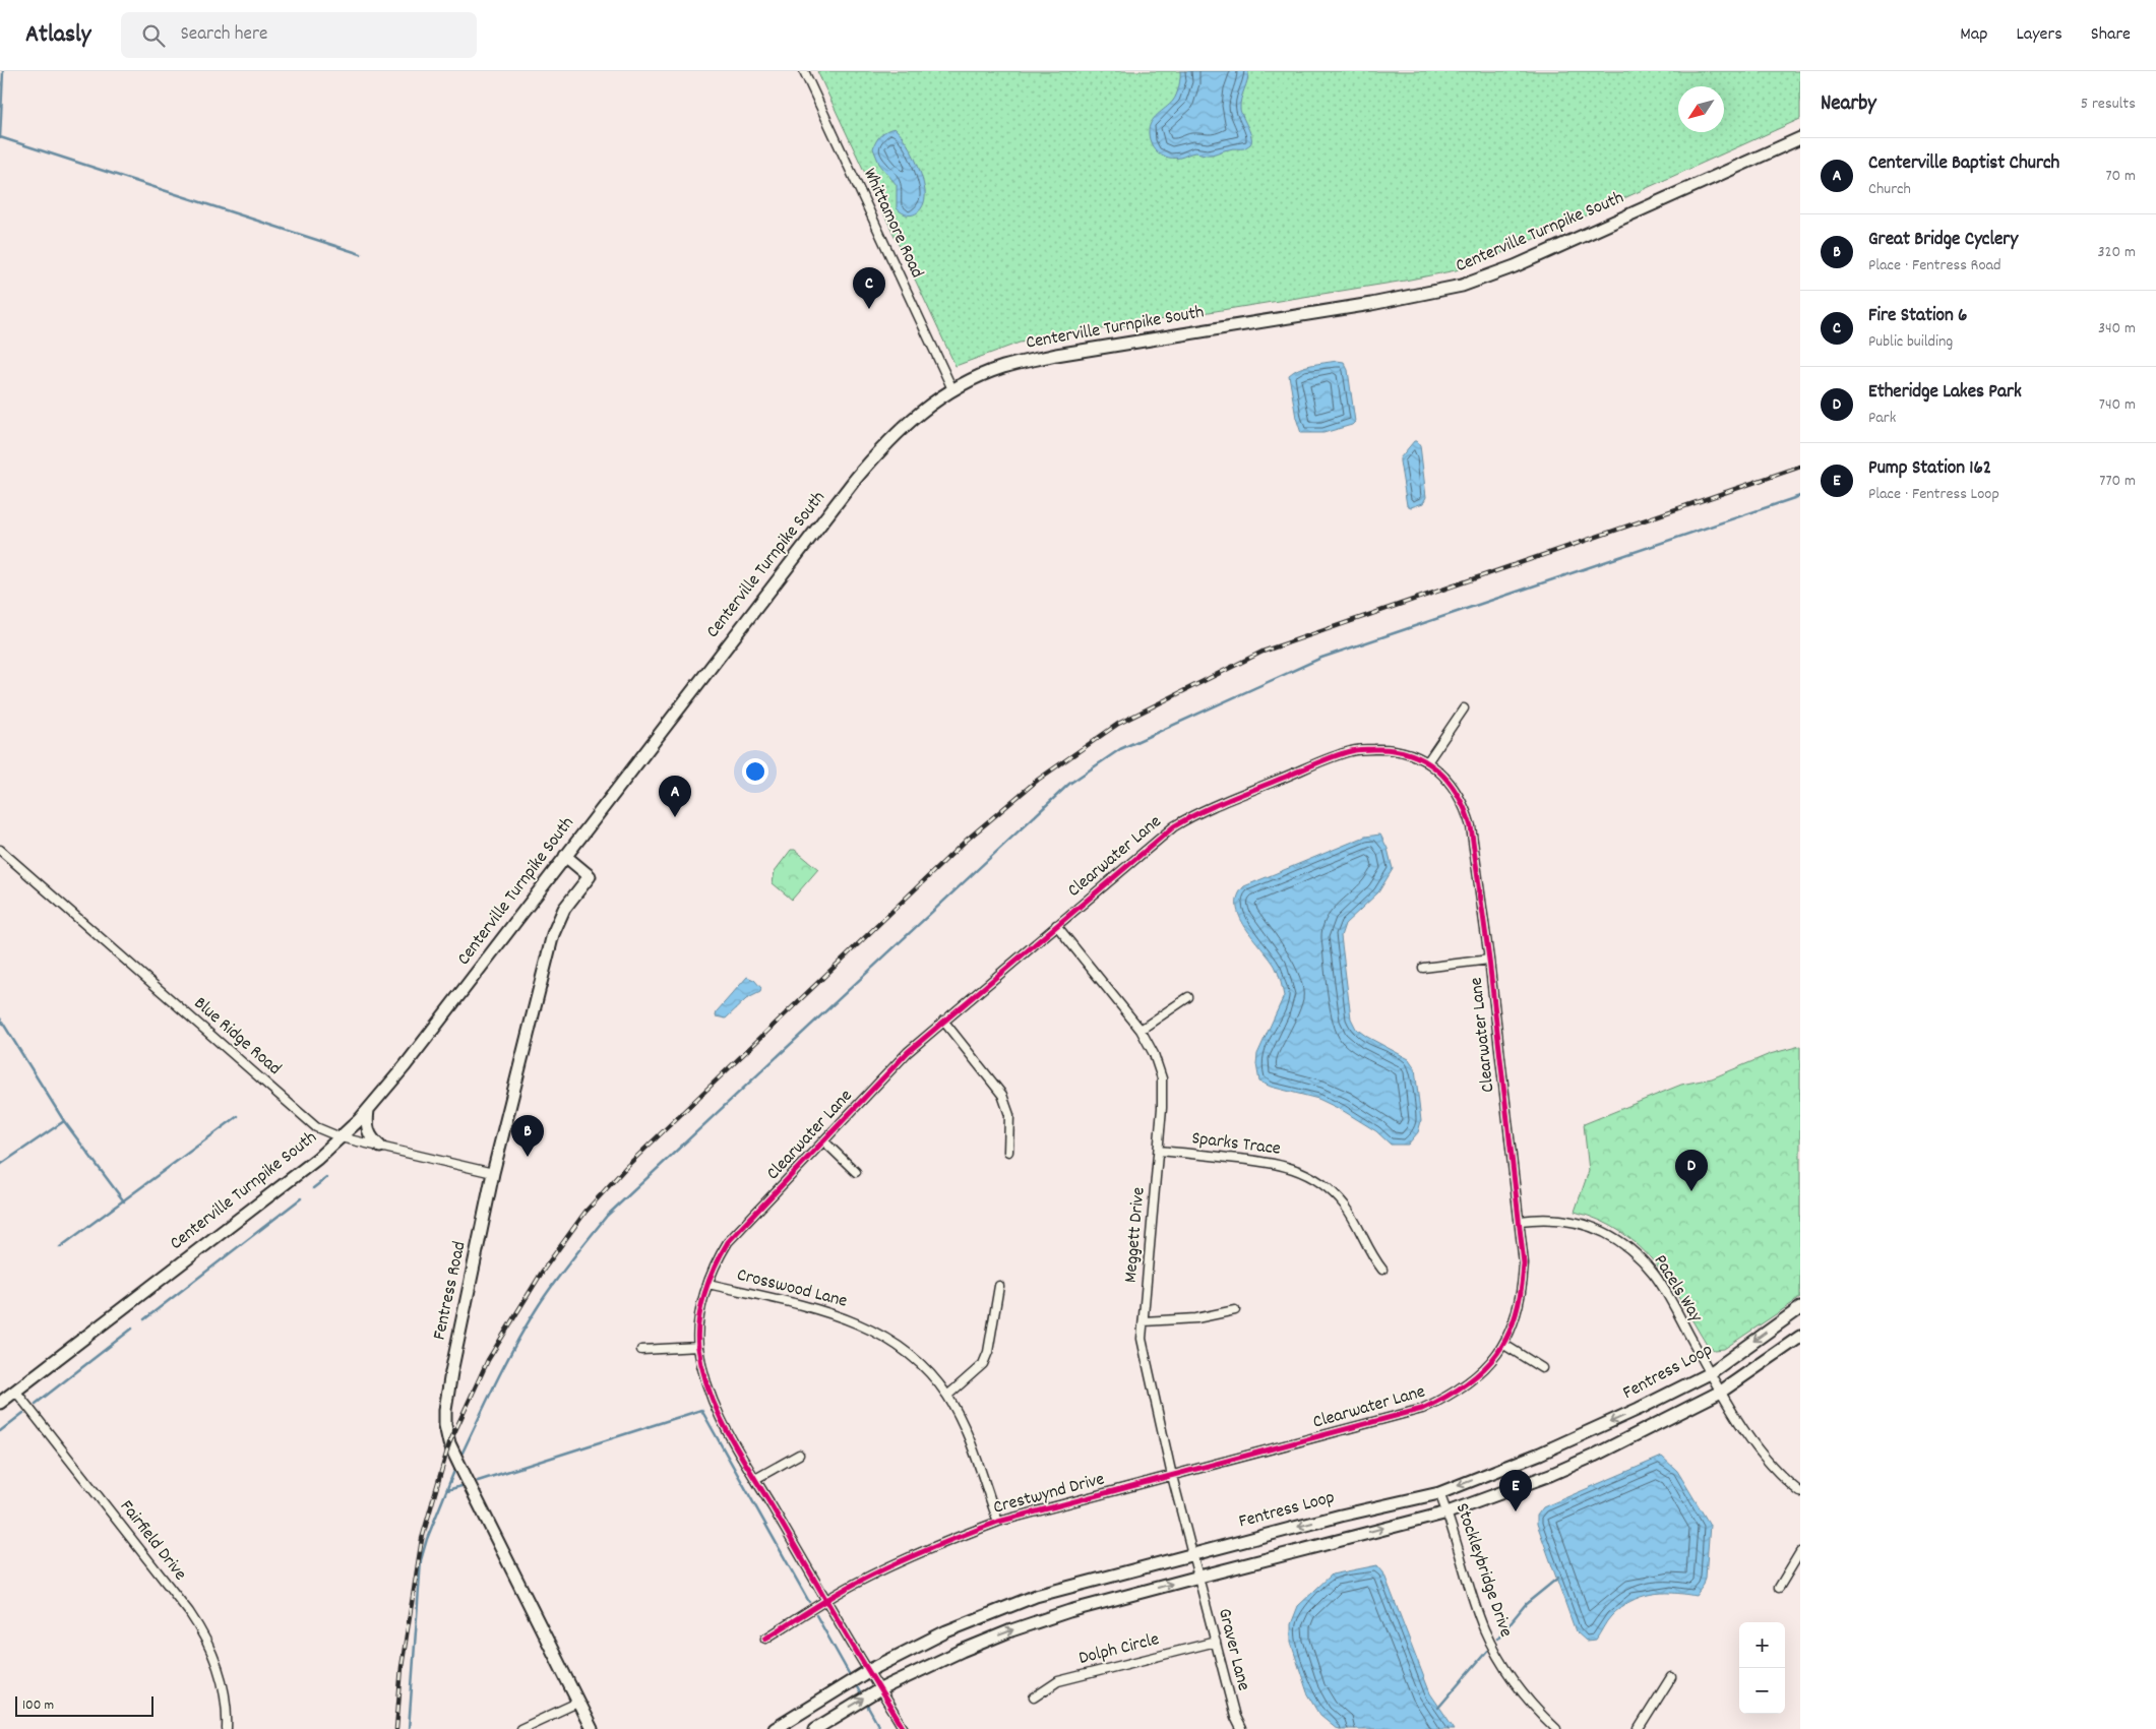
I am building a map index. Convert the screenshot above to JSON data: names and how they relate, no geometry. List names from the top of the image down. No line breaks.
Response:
{"streets":{"street":["Whittamore Road","Centerville Turnpike South","Clearwater Lane","Blue Ridge Road","Sparks Trace","Meggett Drive","Crosswood Lane","Pacels Way","Fentress Road","Fentress Loop","Crestwynd Drive","Fairfield Drive","Stockleybridge Drive","Dolph Circle","Graver Lane"]},"crossings":[["Whittamore Road","Centerville Turnpike South"],["Centerville Turnpike South","Blue Ridge Road"],["Centerville Turnpike South","Fentress Road"],["Centerville Turnpike South","Fairfield Drive"],["Clearwater Lane","Meggett Drive"],["Clearwater Lane","Crosswood Lane"],["Clearwater Lane","Pacels Way"],["Clearwater Lane","Fentress Loop"],["Clearwater Lane","Crestwynd Drive"],["Blue Ridge Road","Fentress Road"],["Sparks Trace","Meggett Drive"],["Meggett Drive","Fentress Loop"],["Meggett Drive","Crestwynd Drive"],["Meggett Drive","Graver Lane"],["Crosswood Lane","Crestwynd Drive"],["Pacels Way","Fentress Loop"],["Fentress Loop","Stockleybridge Drive"],["Dolph Circle","Graver Lane"]],"scale_bar":"100 m","north":"bottom left","page":{"header":"Atlasly","search":"Search here","nav":["Map","Layers","Share"],"heading":["Nearby","5 results"],"list":[{"mark":"A","name":"Centerville Baptist Church","note":"Church","value":"70 m"},{"mark":"B","name":"Great Bridge Cyclery","note":"Place · Fentress Road","value":"320 m"},{"mark":"C","name":"Fire Station 6","note":"Public building","value":"340 m"},{"mark":"D","name":"Etheridge Lakes Park","note":"Park","value":"740 m"},{"mark":"E","name":"Pump Station 162","note":"Place · Fentress Loop","value":"770 m"}],"pins":["C","A","B","D","E"],"map_buttons":["+","−"],"scale":"100 m"}}
